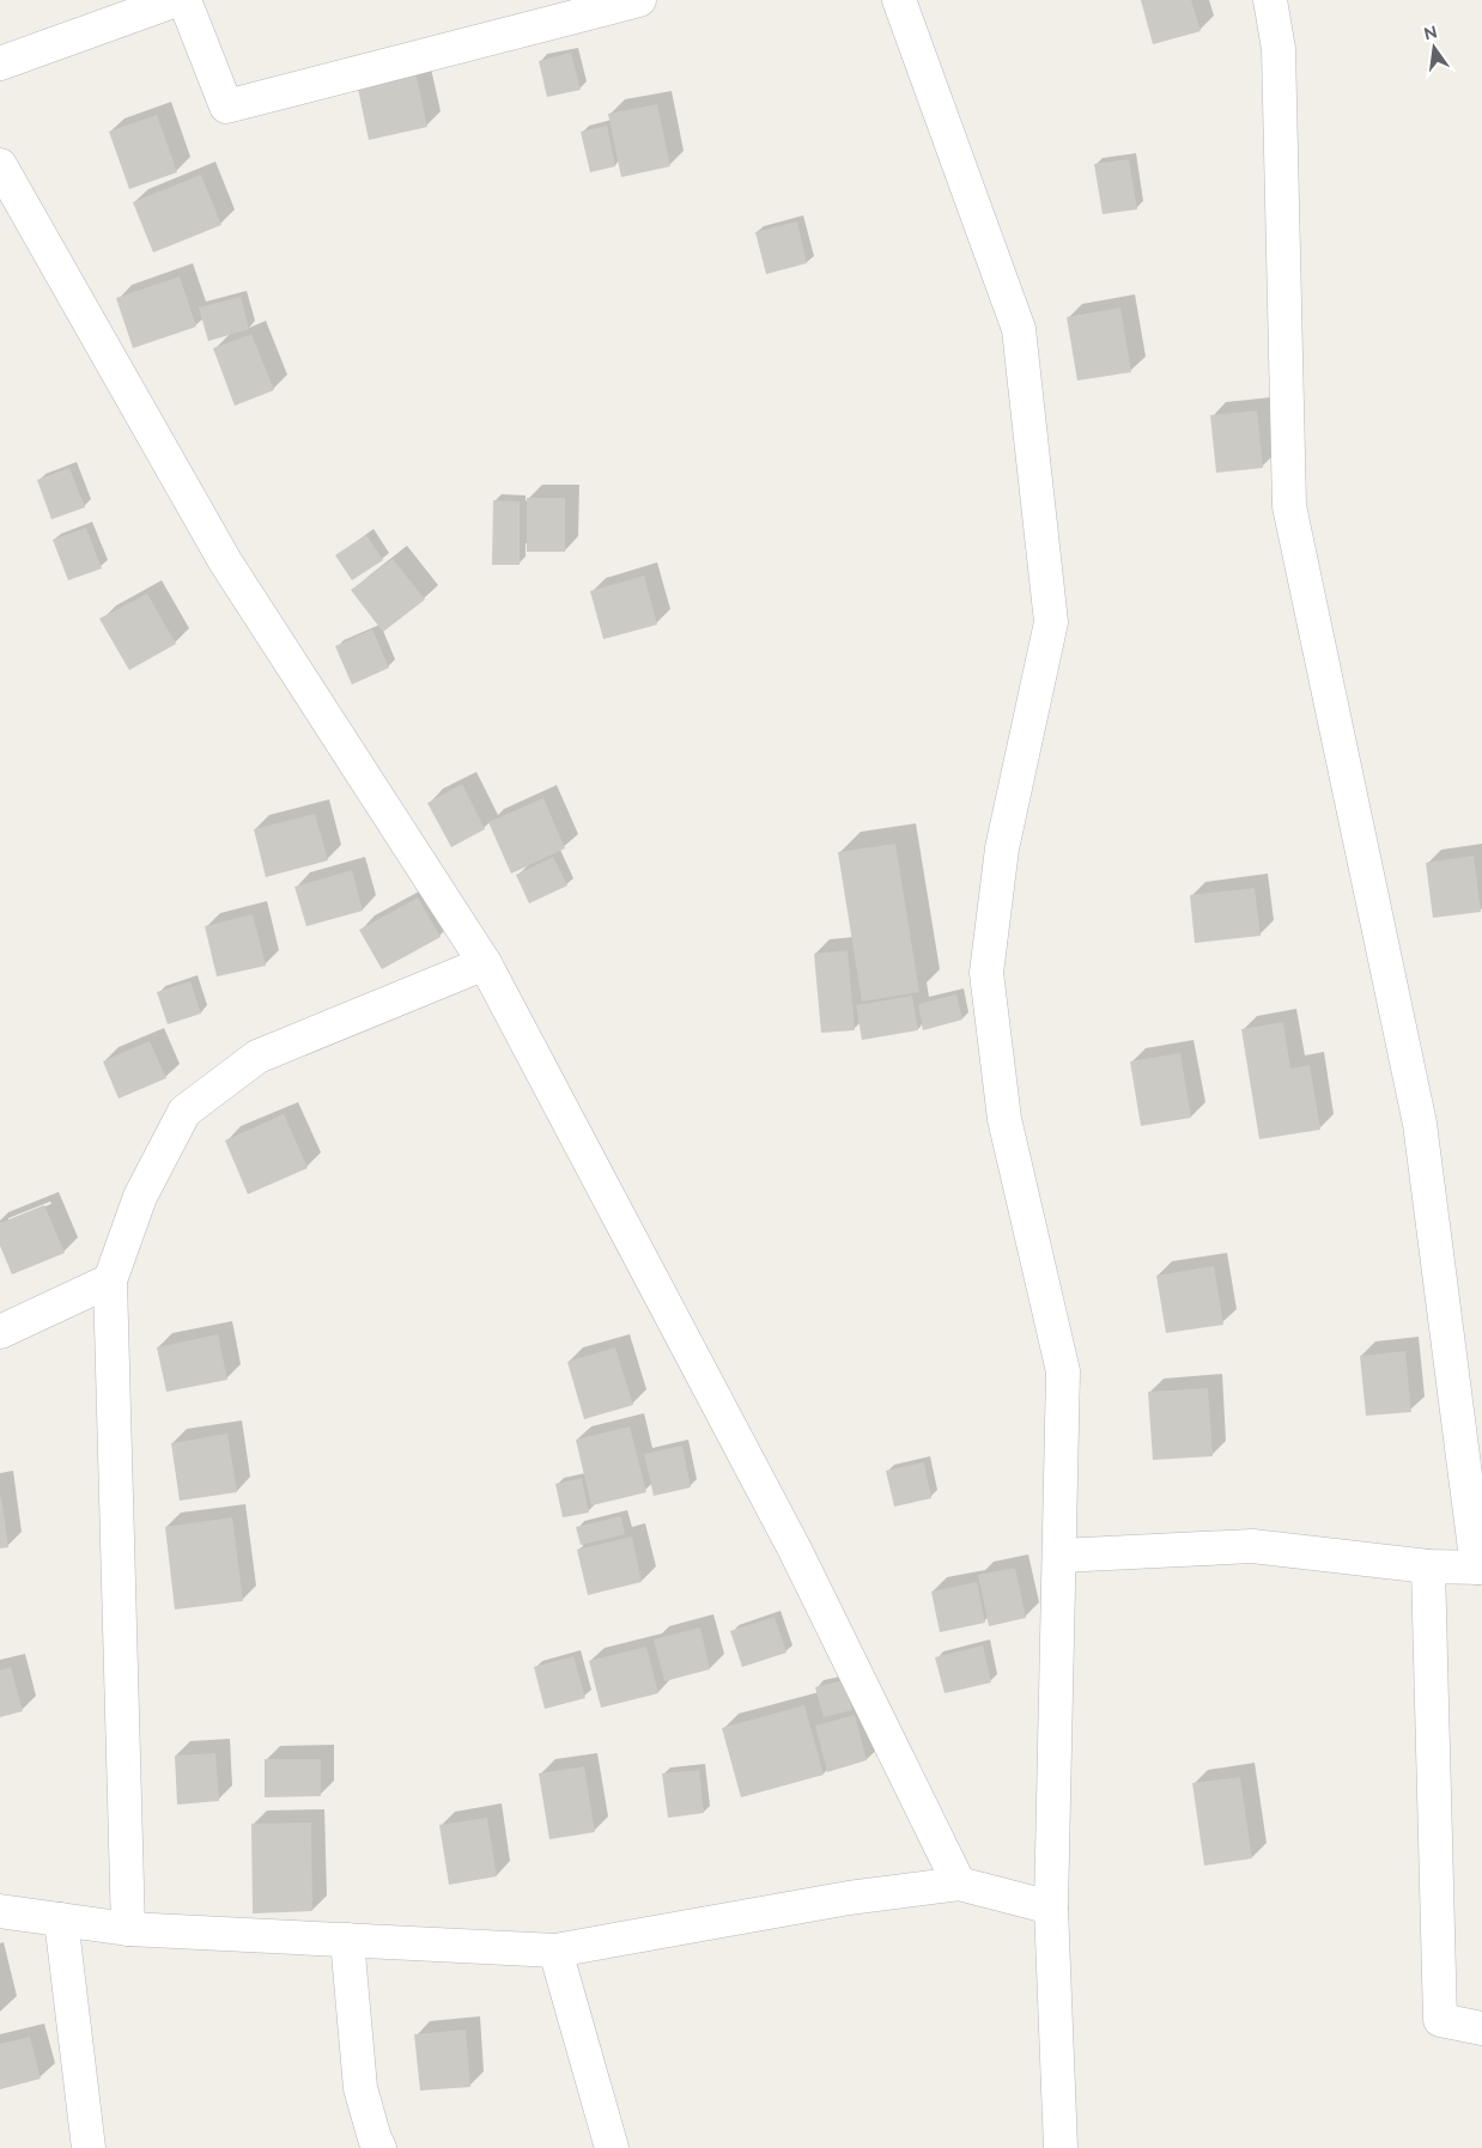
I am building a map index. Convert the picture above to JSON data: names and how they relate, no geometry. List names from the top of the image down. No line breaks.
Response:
{"north":"top"}
